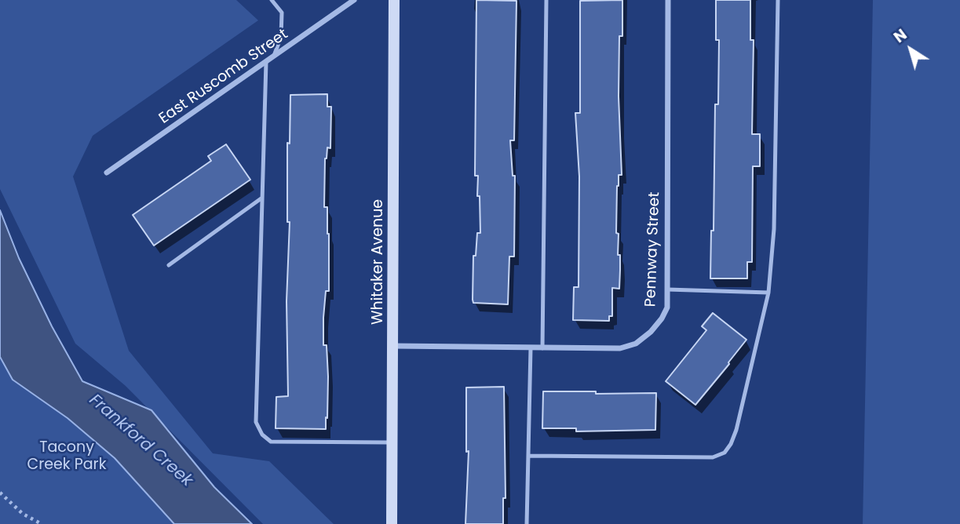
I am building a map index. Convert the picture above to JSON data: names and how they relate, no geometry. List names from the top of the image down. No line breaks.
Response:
{"streets":{"main road":["Whitaker Avenue"],"street":["East Ruscomb Street","Pennway Street"]},"crossings":[["Pennway Street","Whitaker Avenue"]],"water":["Frankford Creek"],"parks":["Tacony Creek Park"],"north":"top left"}
